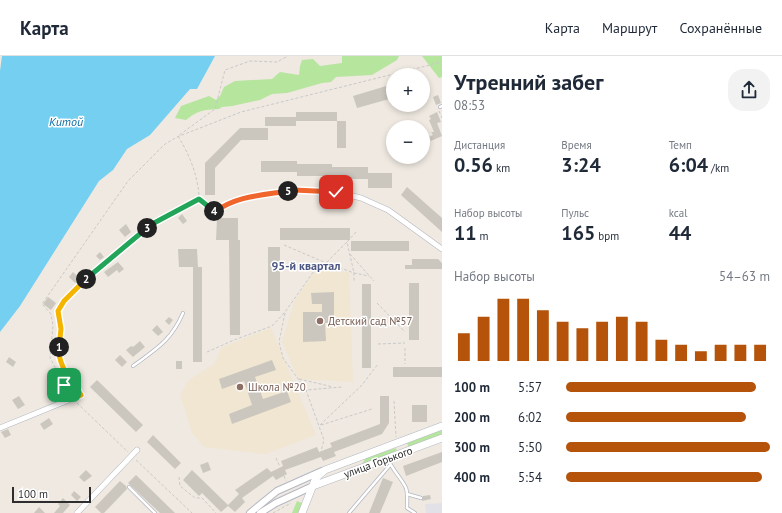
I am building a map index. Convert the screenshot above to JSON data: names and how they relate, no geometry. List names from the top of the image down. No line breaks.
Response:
{"streets":{"main road":["улица Горького"]},"districts":["95-й квартал"],"water":["Китой"],"places":["Детский сад №57","Школа №20"],"scale_bar":"100 m","page":{"header":"Карта","nav":["Карта","Маршрут","Сохранённые"],"heading":["Утренний забег","08:53"],"map_buttons":["+","−"],"stats":[["Дистанция","0.56 km"],["Время","3:24"],["Темп","6:04 /km"],["Набор высоты","11 m"],["Пульс","165 bpm"],["kcal","44"]],"pins":["5","4","3","2","1"],"chart":["Набор высоты","54–63 m"],"list":[{"name":"100 m","note":"5:57"},{"name":"200 m","note":"6:02"},{"name":"300 m","note":"5:50"},{"name":"400 m","note":"5:54"}],"scale":"100 m"}}
